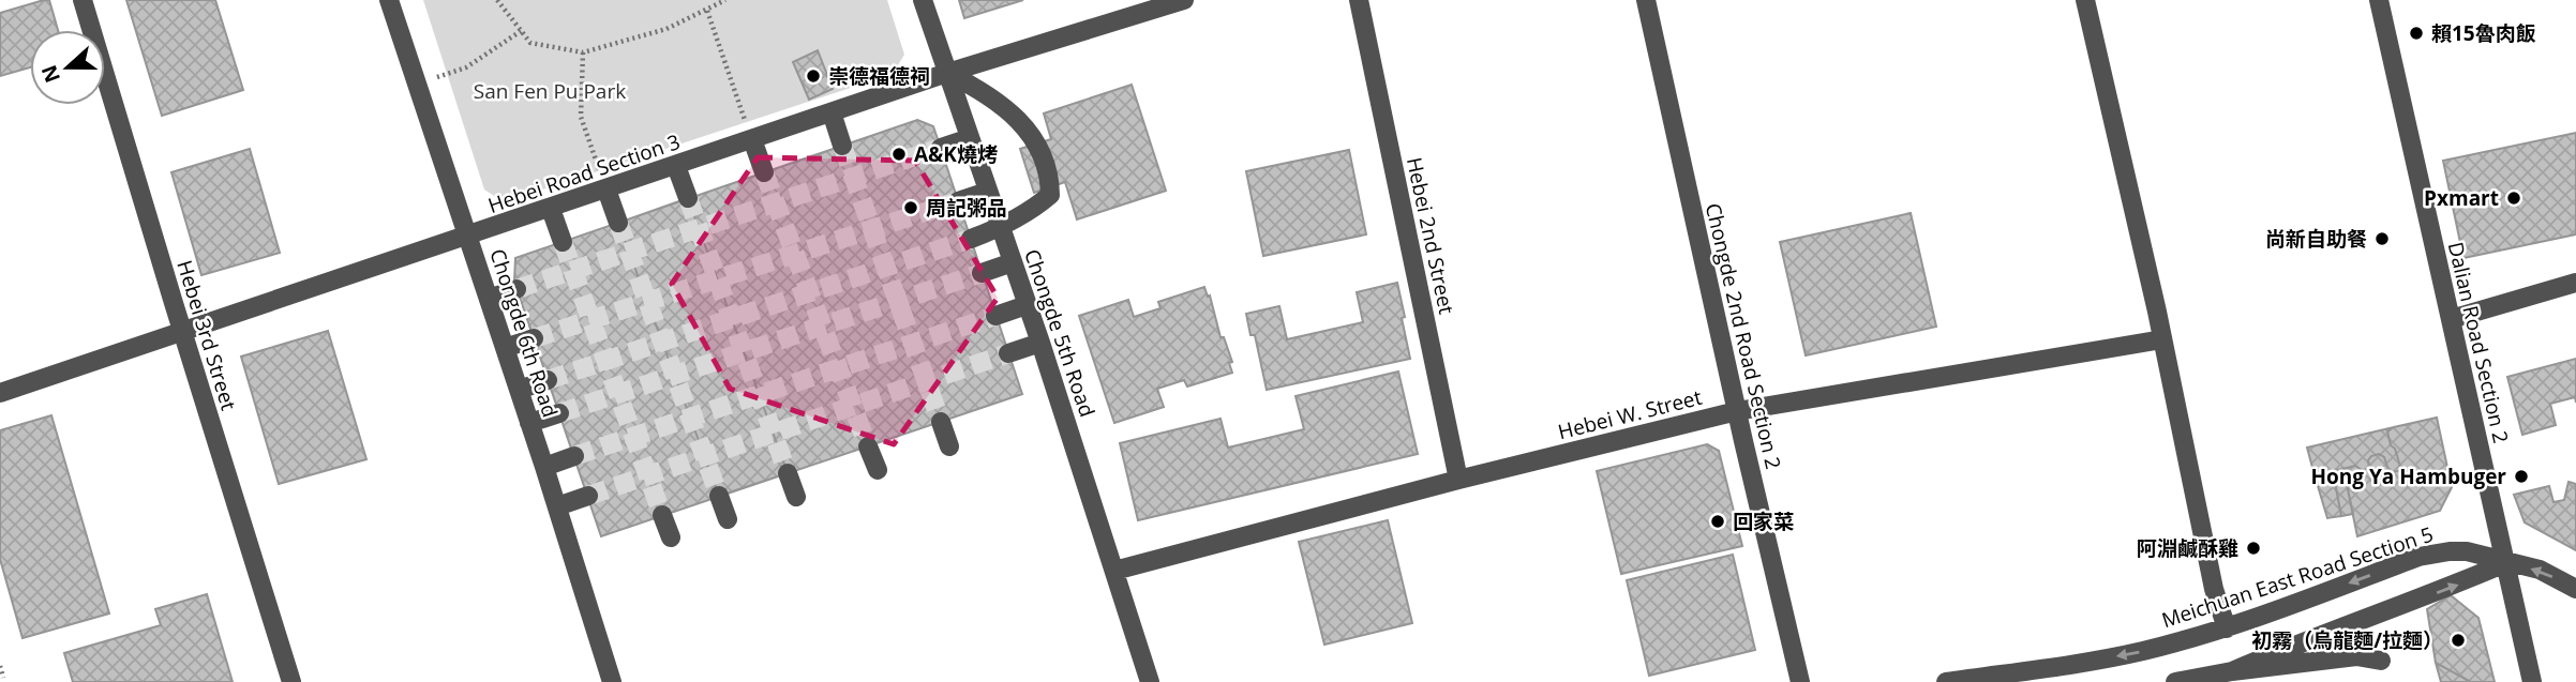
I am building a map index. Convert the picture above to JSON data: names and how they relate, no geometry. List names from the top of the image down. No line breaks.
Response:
{"streets":{"street":["Hebei Road Section 3","Hebei 2nd Street","Chongde 6th Road","Chongde 5th Road","Hebei 3rd Street","Chongde 2nd Road Section 2","Dalian Road Section 2","Hebei W. Street","Meichuan East Road Section 5"]},"crossings":[["Hebei Road Section 3","Chongde 6th Road"],["Hebei Road Section 3","Chongde 5th Road"],["Hebei Road Section 3","Hebei 3rd Street"],["Hebei 2nd Street","Hebei W. Street"],["Chongde 5th Road","Hebei W. Street"],["Chongde 2nd Road Section 2","Hebei W. Street"],["Dalian Road Section 2","Meichuan East Road Section 5"]],"parks":["San Fen Pu Park"],"places":["賴15魯肉飯","崇德福德祠","A&K燒烤","Pxmart","周記粥品","尚新自助餐","Hong Ya Hambuger","回家菜","阿淵鹹酥雞","初霧（烏龍麵/拉麵）"],"north":"left"}
